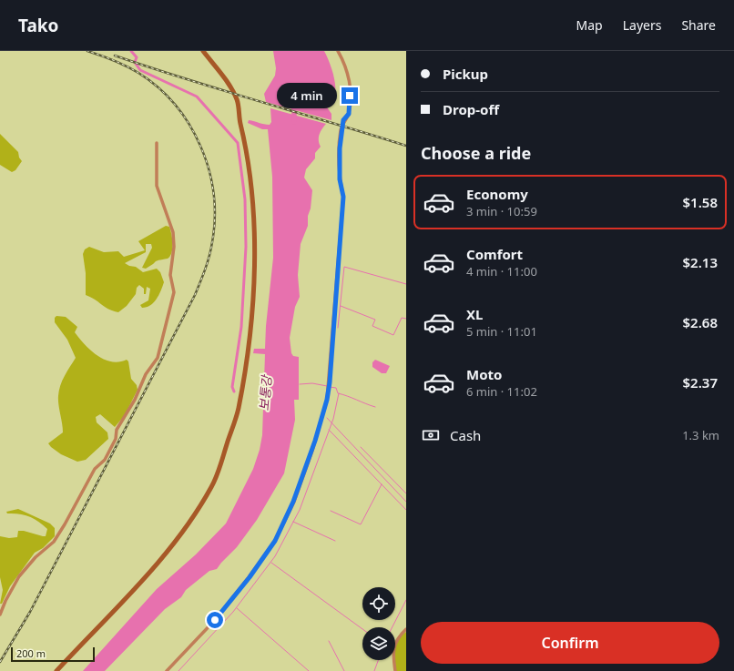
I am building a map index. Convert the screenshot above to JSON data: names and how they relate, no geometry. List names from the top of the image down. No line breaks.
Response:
{"water":["보통강"],"scale_bar":"200 m","page":{"header":"Tako","nav":["Map","Layers","Share"],"banner":["Pickup","Drop-off"],"bubble":"4 min","heading":"Choose a ride","list":[{"name":"Economy","note":"3 min · 10:59","value":"$1.58"},{"name":"Comfort","note":"4 min · 11:00","value":"$2.13"},{"name":"XL","note":"5 min · 11:01","value":"$2.68"},{"name":"Moto","note":"6 min · 11:02","value":"$2.37"}],"pay":["Cash","1.3 km"],"buttons":"Confirm","scale":"200 m"}}
